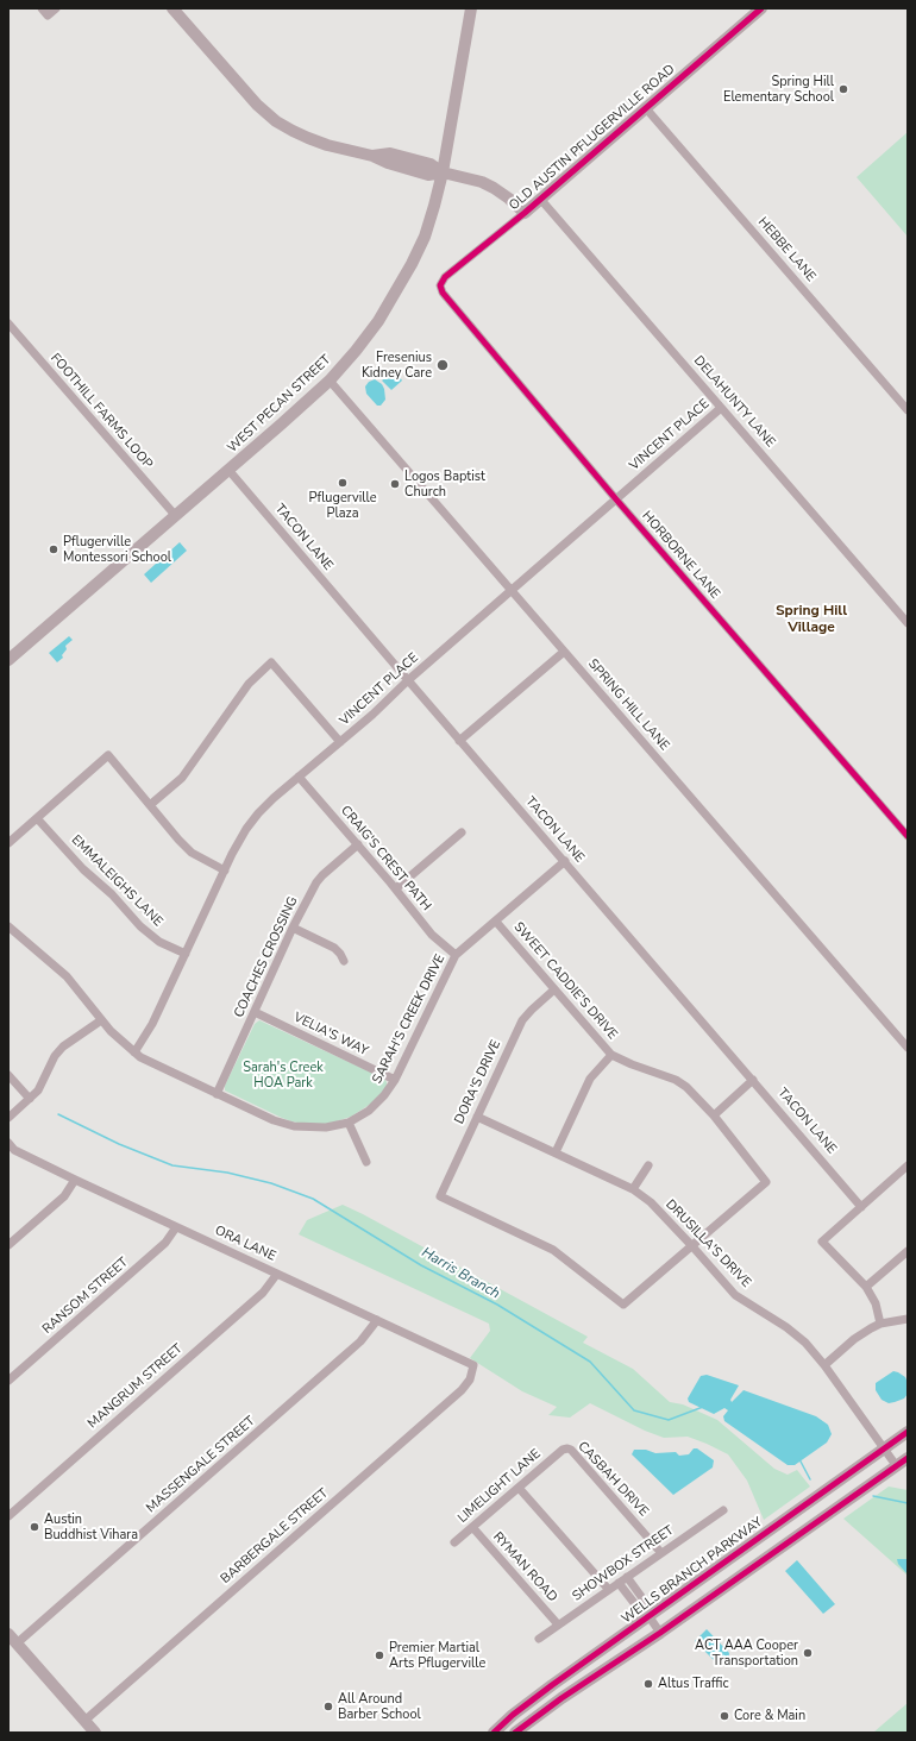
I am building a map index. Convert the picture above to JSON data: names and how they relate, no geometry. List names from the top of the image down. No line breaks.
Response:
{"streets":{"main road":["OLD AUSTIN PFLUGERVILLE ROAD","WEST PECAN STREET","WELLS BRANCH PARKWAY"],"street":["HEBBE LANE","DELAHUNTY LANE","FOOTHILL FARMS LOOP","VINCENT PLACE","TACON LANE","HORBORNE LANE","SPRING HILL LANE","CRAIG'S CREST PATH","EMMALEIGHS LANE","COACHES CROSSING","SWEET CADDIE'S DRIVE","SARAH'S CREEK DRIVE","VELIA'S WAY","DORA'S DRIVE","ORA LANE","DRUSILLA'S DRIVE","RANSOM STREET","MANGRUM STREET","MASSENGALE STREET","CASBAH DRIVE","LIMELIGHT LANE","BARBERGALE STREET","SHOWBOX STREET","RYMAN ROAD"]},"crossings":[["OLD AUSTIN PFLUGERVILLE ROAD","HEBBE LANE"],["OLD AUSTIN PFLUGERVILLE ROAD","DELAHUNTY LANE"],["OLD AUSTIN PFLUGERVILLE ROAD","HORBORNE LANE"],["DELAHUNTY LANE","VINCENT PLACE"],["WEST PECAN STREET","FOOTHILL FARMS LOOP"],["WEST PECAN STREET","TACON LANE"],["WEST PECAN STREET","SPRING HILL LANE"],["VINCENT PLACE","TACON LANE"],["VINCENT PLACE","HORBORNE LANE"],["VINCENT PLACE","SPRING HILL LANE"],["VINCENT PLACE","CRAIG'S CREST PATH"],["VINCENT PLACE","EMMALEIGHS LANE"],["VINCENT PLACE","SARAH'S CREEK DRIVE"],["TACON LANE","SARAH'S CREEK DRIVE"],["CRAIG'S CREST PATH","COACHES CROSSING"],["CRAIG'S CREST PATH","SARAH'S CREEK DRIVE"],["COACHES CROSSING","SARAH'S CREEK DRIVE"],["COACHES CROSSING","VELIA'S WAY"],["SWEET CADDIE'S DRIVE","SARAH'S CREEK DRIVE"],["SWEET CADDIE'S DRIVE","DORA'S DRIVE"],["SWEET CADDIE'S DRIVE","DRUSILLA'S DRIVE"],["SARAH'S CREEK DRIVE","VELIA'S WAY"],["DORA'S DRIVE","DRUSILLA'S DRIVE"],["ORA LANE","RANSOM STREET"],["ORA LANE","MANGRUM STREET"],["ORA LANE","MASSENGALE STREET"],["ORA LANE","BARBERGALE STREET"],["DRUSILLA'S DRIVE","WELLS BRANCH PARKWAY"],["CASBAH DRIVE","LIMELIGHT LANE"],["CASBAH DRIVE","SHOWBOX STREET"],["LIMELIGHT LANE","RYMAN ROAD"],["SHOWBOX STREET","RYMAN ROAD"]],"districts":["Spring Hill Village"],"water":["Harris Branch"],"parks":["Sarah's Creek HOA Park"],"places":["Spring Hill Elementary School","Fresenius Kidney Care","Pflugerville Plaza","Logos Baptist Church","Pflugerville Montessori School","Austin Buddhist Vihara","ACT AAA Cooper Transportation","Premier Martial Arts Pflugerville","Altus Traffic","All Around Barber School","Core & Main"]}
